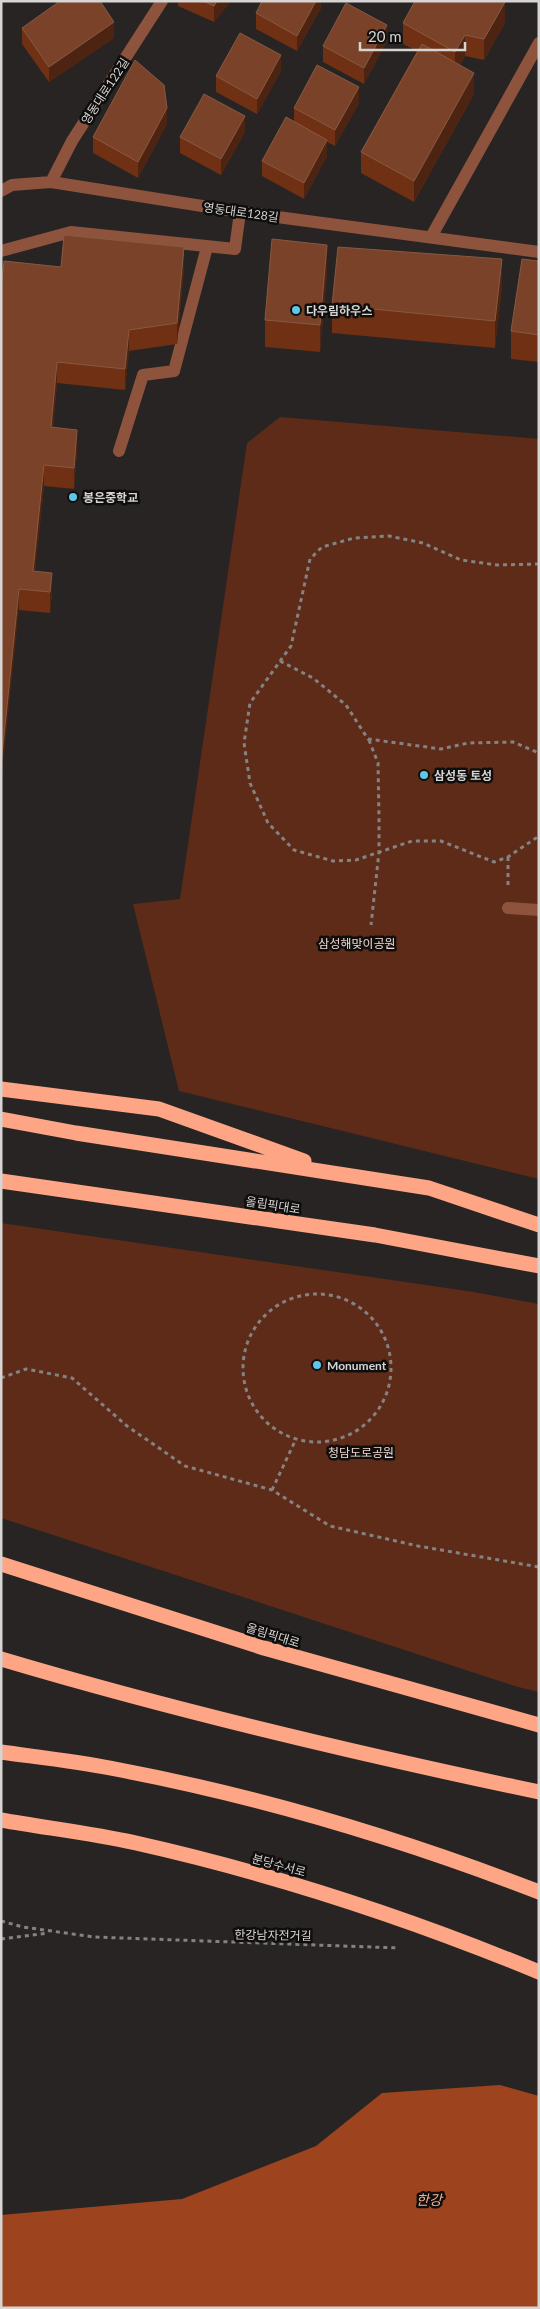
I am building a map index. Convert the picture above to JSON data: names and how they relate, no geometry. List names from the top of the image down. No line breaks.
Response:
{"streets":{"highway":["올림픽대로","분당수서로"],"street":["영동대로122길","영동대로128길"],"path":["한강남자전거길"]},"crossings":[["영동대로122길","영동대로128길"]],"water":["한강"],"parks":["삼성해맞이공원","청담도로공원"],"places":["다우림하우스","봉은중학교","삼성동 토성","Monument"],"scale_bar":"20 m"}
